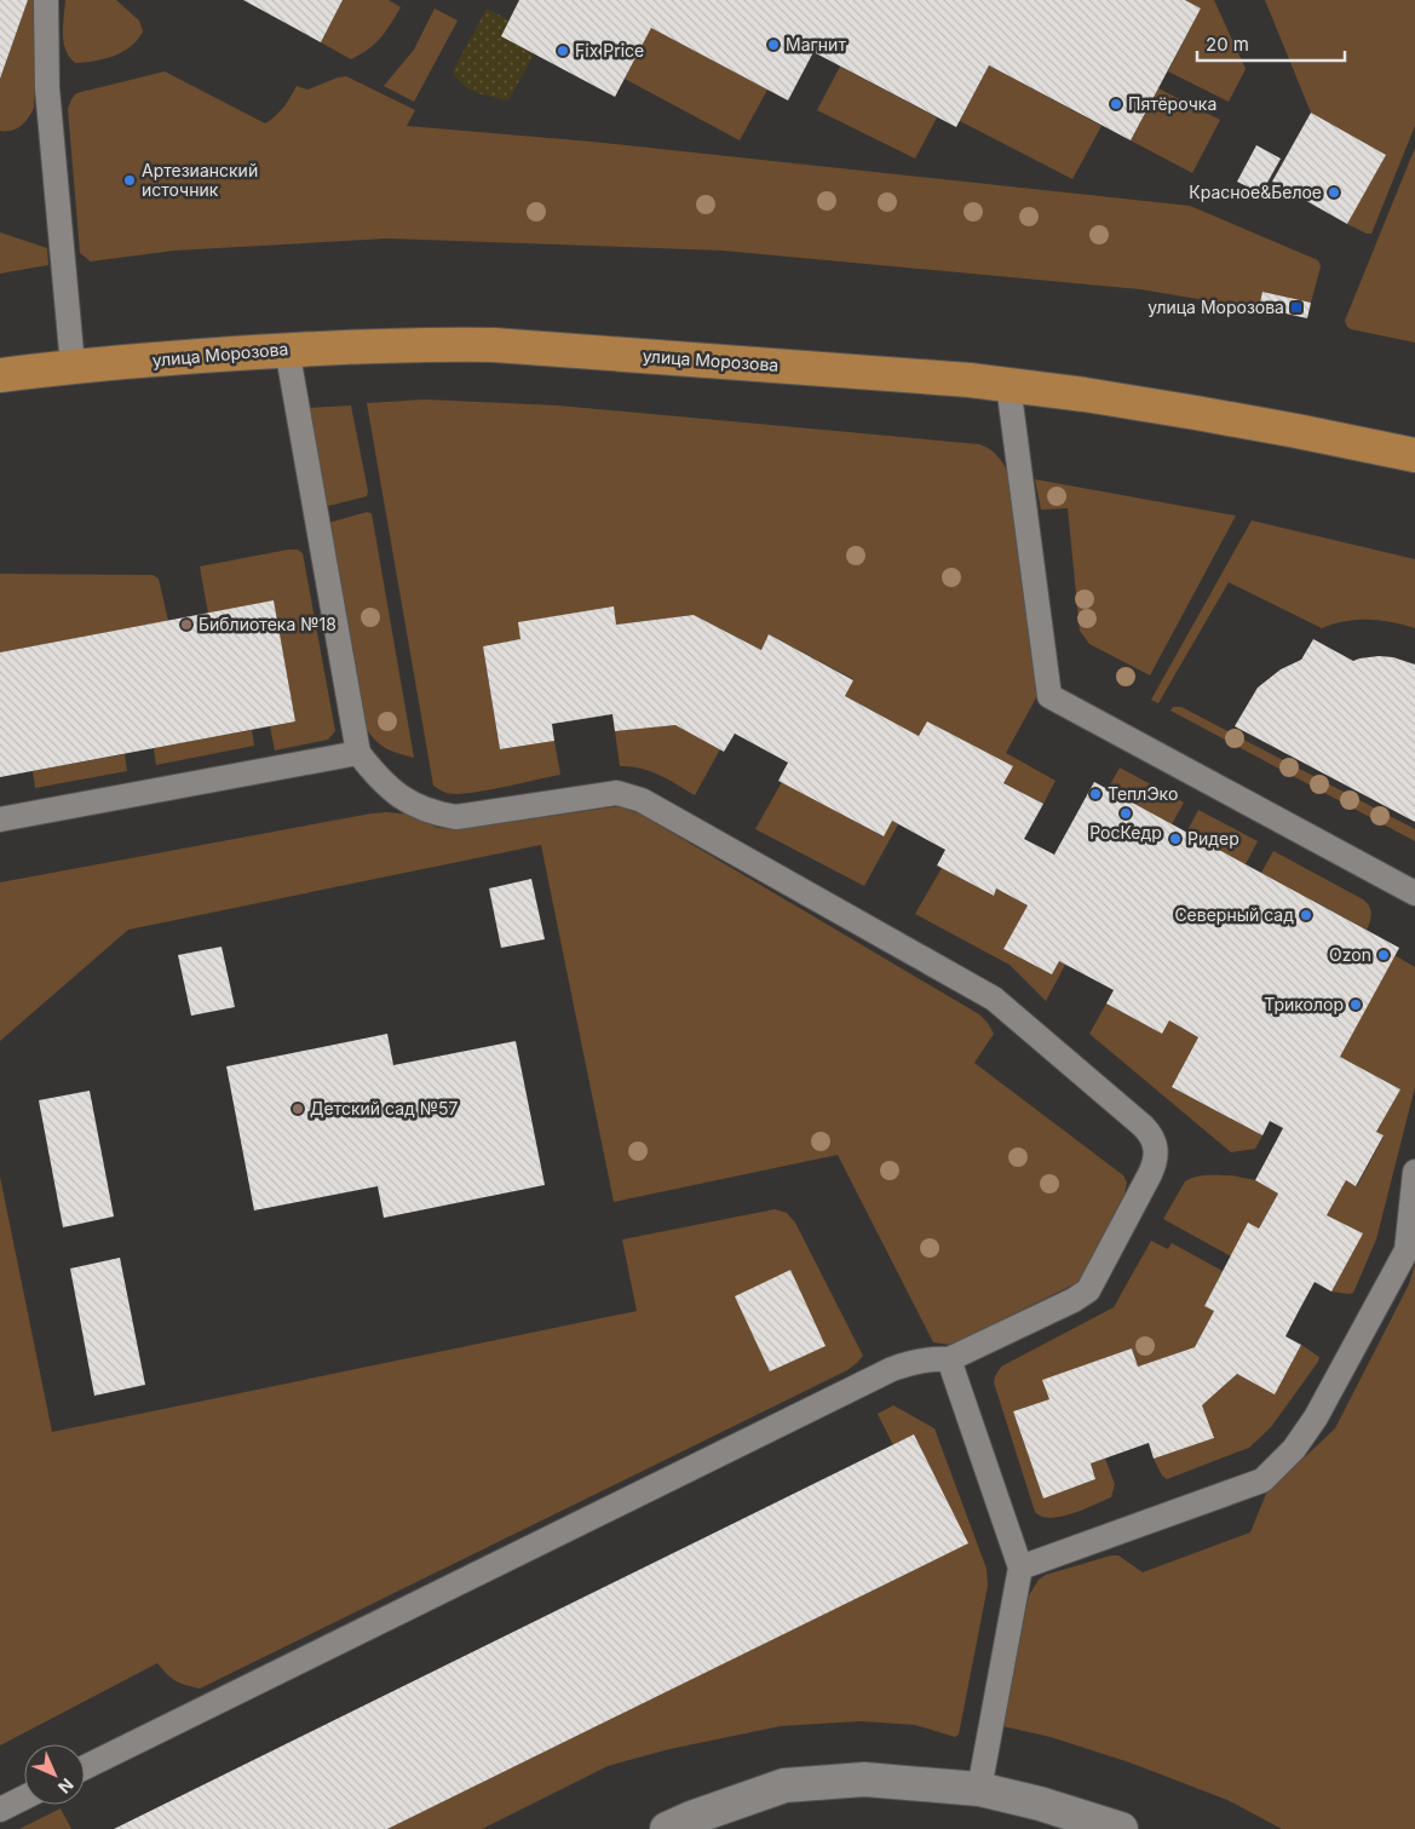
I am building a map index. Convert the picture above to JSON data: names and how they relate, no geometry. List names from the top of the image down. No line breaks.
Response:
{"streets":{"main road":["улица Морозова"]},"places":{"other":["Магнит","Fix Price","Пятёрочка","Артезианский источник","Красное&Белое","Библиотека №18","ТеплЭко","РосКедр","Ридер","Северный сад","Ozon","Триколор","Детский сад №57"],"transit":["улица Морозова"]},"scale_bar":"20 m","north":"bottom right"}
